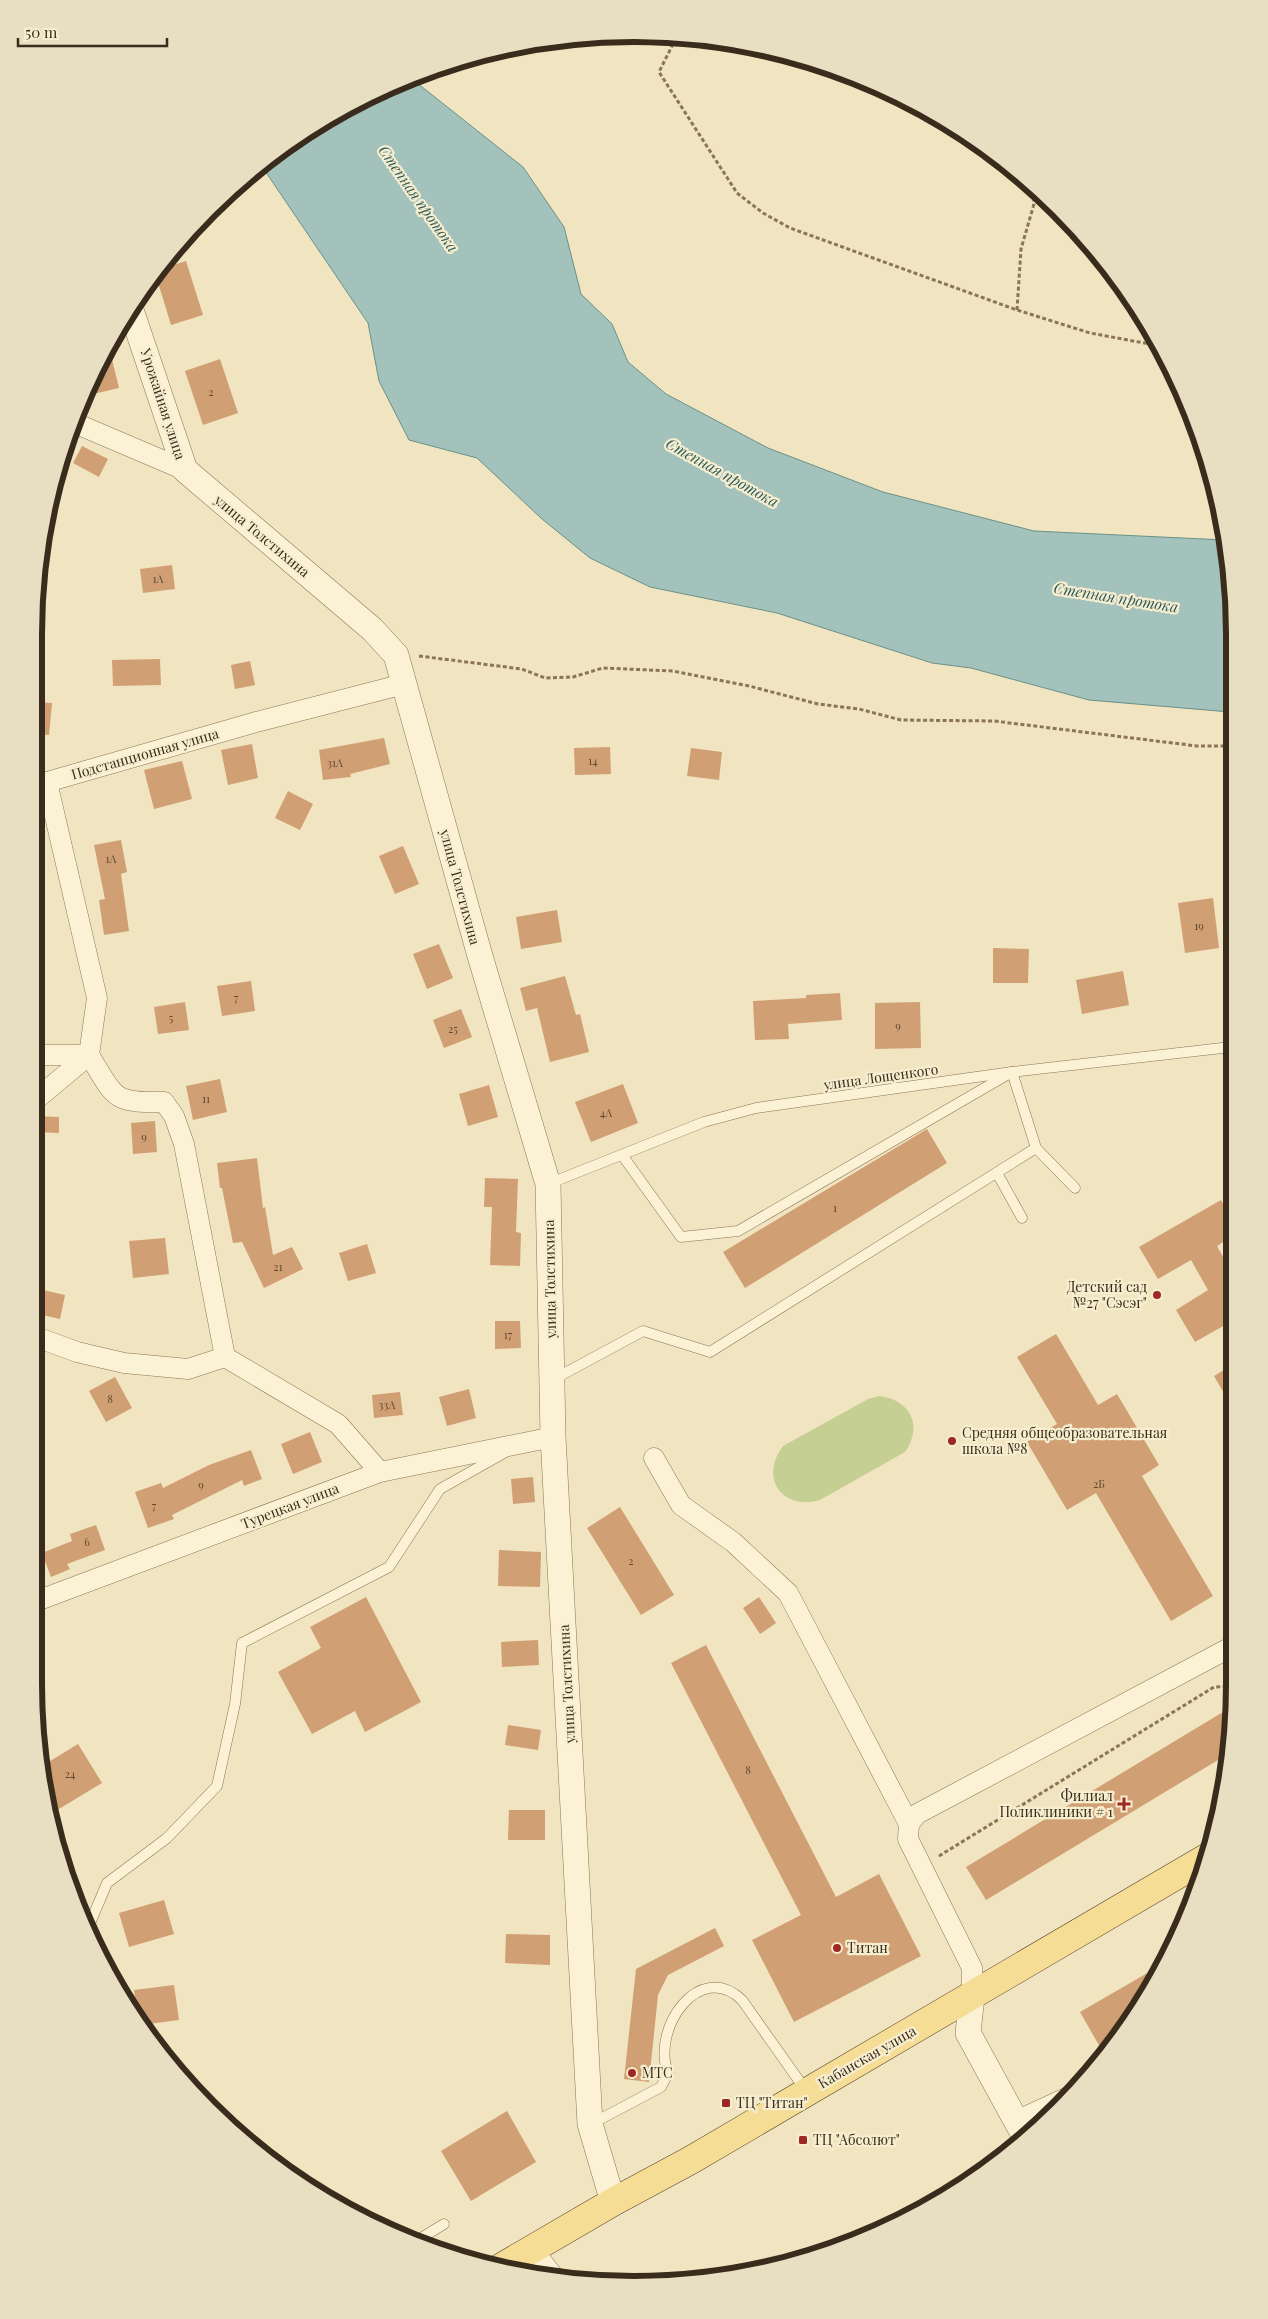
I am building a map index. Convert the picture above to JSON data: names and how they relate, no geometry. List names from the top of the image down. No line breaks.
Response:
{"streets":{"main road":["Кабанская улица"],"street":["Урожайная улица","улица Толстихина","Подстанционная улица","Турецкая улица"],"lane":["улица Лощенкого"]},"crossings":[["Урожайная улица","улица Толстихина"],["улица Толстихина","Подстанционная улица"],["улица Толстихина","улица Лощенкого"],["улица Толстихина","Турецкая улица"],["улица Толстихина","Кабанская улица"]],"water":["Степная протока"],"places":{"other":["Детский сад №27 \"Сэсэг\"","Средняя общеобразовательная школа №8","Титан","МТС"],"health":["Филиал Поликлиники # 1"],"transit":["ТЦ \"Титан\"","ТЦ \"Абсолют\""]},"house_numbers":["2","1А","14","31А","1А","19","7","5","9","25","11","4А","9","1","21","17","8","33А","2Б","9","7","6","2","8","24"],"scale_bar":"50 m"}
